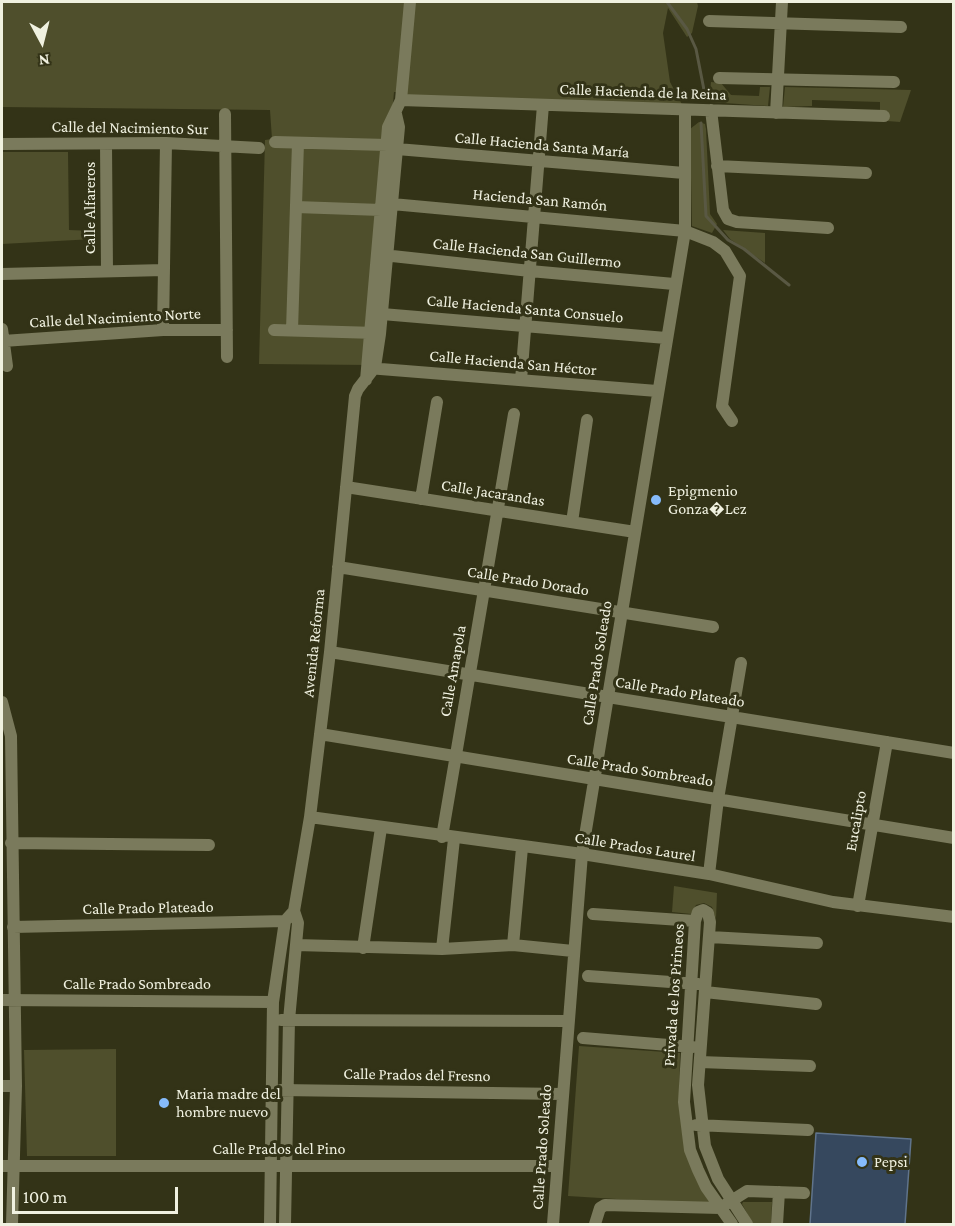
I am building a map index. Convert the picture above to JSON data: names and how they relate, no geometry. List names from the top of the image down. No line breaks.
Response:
{"streets":{"street":["Calle Hacienda de la Reina","Calle del Nacimiento Sur","Calle Hacienda Santa María","Hacienda San Ramón","Calle Alfareros","Calle Hacienda San Guillermo","Calle Hacienda Santa Consuelo","Calle del Nacimiento Norte","Calle Hacienda San Héctor","Calle Jacarandas","Calle Prado Dorado","Avenida Reforma","Calle Prado Soleado","Calle Amapola","Calle Prado Plateado","Calle Prado Sombreado","Eucalipto","Calle Prados Laurel","Privada de los Pirineos","Calle Prados del Fresno","Calle Prados del Pino"]},"crossings":[["Calle Hacienda de la Reina","Avenida Reforma"],["Calle Hacienda de la Reina","Calle Prado Soleado"],["Calle del Nacimiento Sur","Calle Alfareros"],["Calle Hacienda Santa María","Avenida Reforma"],["Calle Hacienda Santa María","Calle Prado Soleado"],["Hacienda San Ramón","Avenida Reforma"],["Hacienda San Ramón","Calle Prado Soleado"],["Calle Hacienda San Guillermo","Avenida Reforma"],["Calle Hacienda San Guillermo","Calle Prado Soleado"],["Calle Hacienda Santa Consuelo","Avenida Reforma"],["Calle Hacienda Santa Consuelo","Calle Prado Soleado"],["Calle Hacienda San Héctor","Avenida Reforma"],["Calle Hacienda San Héctor","Calle Prado Soleado"],["Calle Jacarandas","Avenida Reforma"],["Calle Jacarandas","Calle Prado Soleado"],["Calle Jacarandas","Calle Amapola"],["Calle Prado Dorado","Avenida Reforma"],["Calle Prado Dorado","Calle Prado Soleado"],["Calle Prado Dorado","Calle Amapola"],["Avenida Reforma","Calle Prado Plateado"],["Avenida Reforma","Calle Prado Sombreado"],["Avenida Reforma","Calle Prados Laurel"],["Avenida Reforma","Calle Prados del Fresno"],["Avenida Reforma","Calle Prados del Pino"],["Calle Prado Soleado","Calle Prado Plateado"],["Calle Prado Soleado","Calle Prado Sombreado"],["Calle Prado Soleado","Calle Prados Laurel"],["Calle Prado Soleado","Calle Prados del Fresno"],["Calle Prado Soleado","Calle Prados del Pino"],["Calle Amapola","Calle Prado Plateado"],["Calle Amapola","Calle Prado Sombreado"],["Calle Amapola","Calle Prados Laurel"],["Calle Prado Plateado","Eucalipto"],["Calle Prado Sombreado","Eucalipto"],["Eucalipto","Calle Prados Laurel"]],"places":["Epigmenio Gonza�Lez","Maria madre del hombre nuevo","Pepsi"],"scale_bar":"100 m","north":"bottom"}
